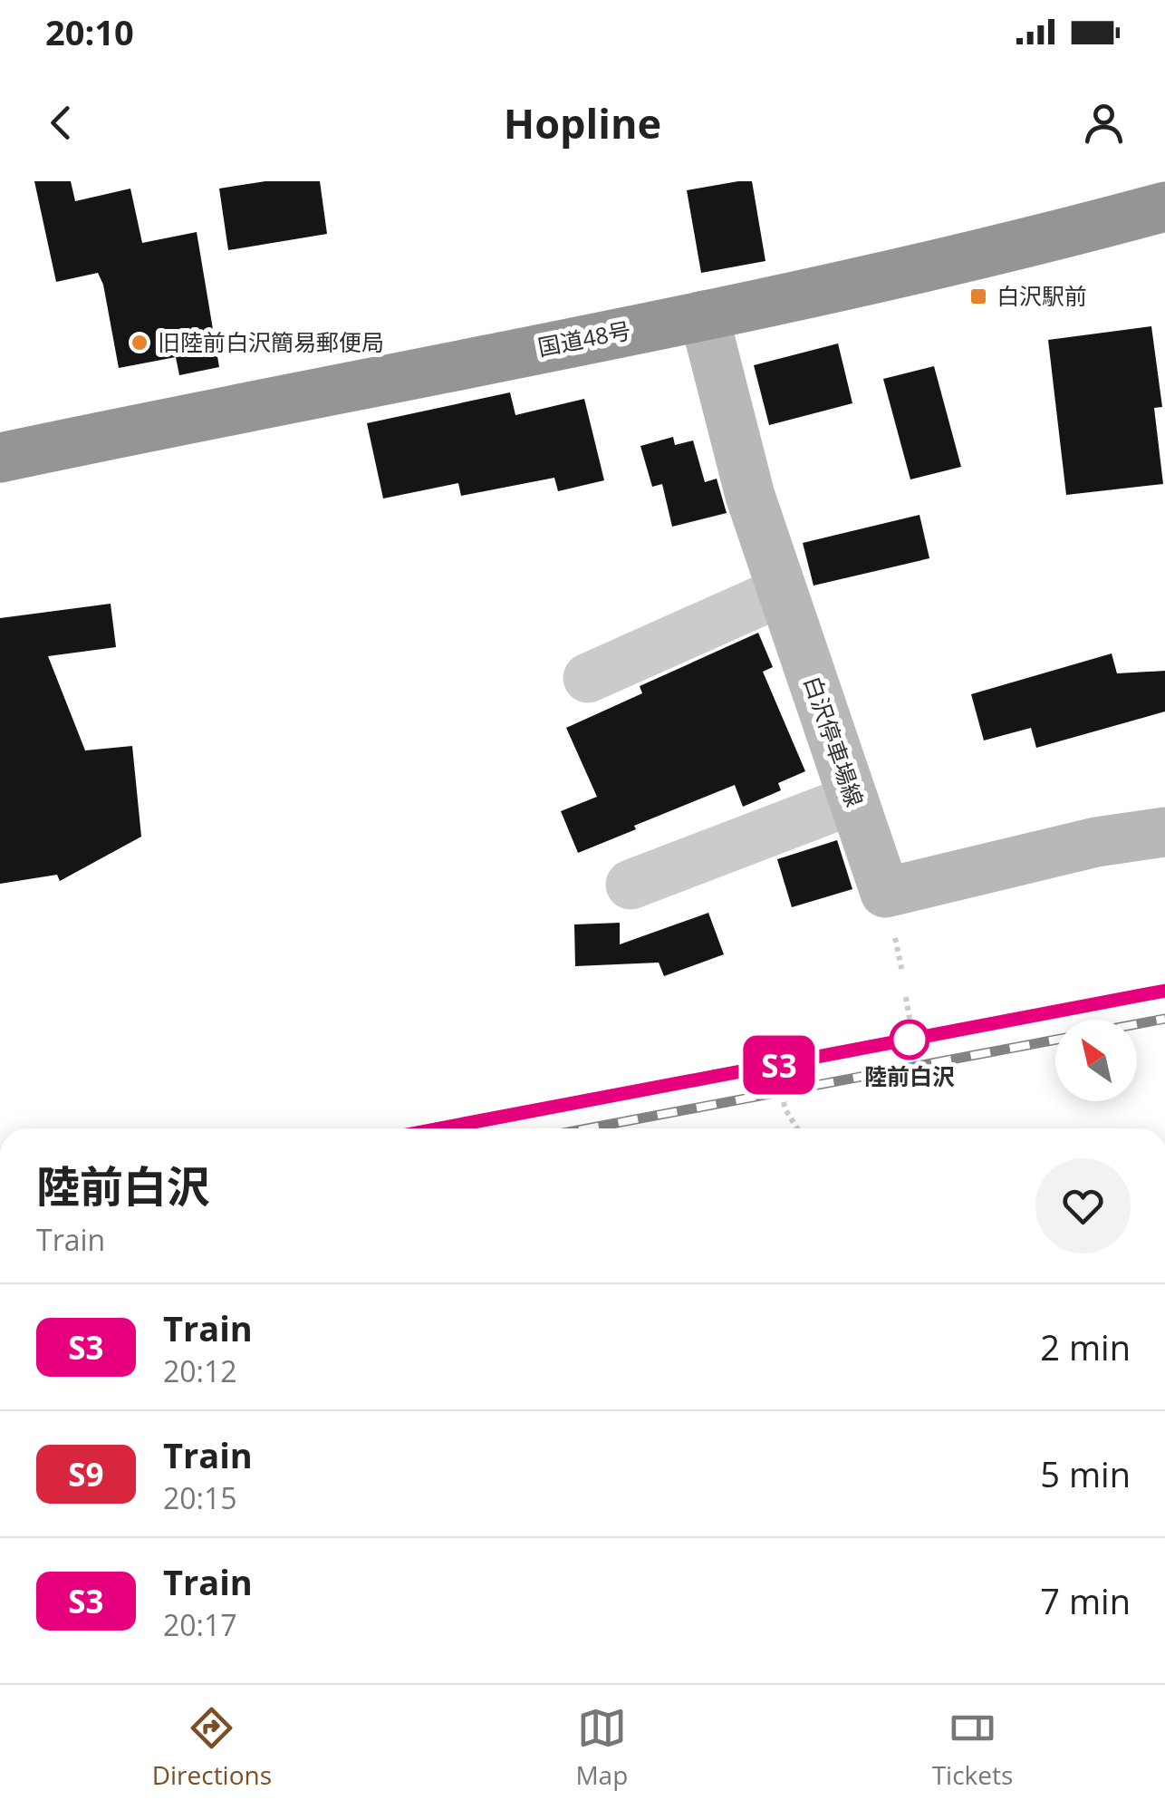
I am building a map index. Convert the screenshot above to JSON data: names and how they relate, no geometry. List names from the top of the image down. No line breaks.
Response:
{"streets":{"highway":["国道48号"],"main road":["白沢停車場線"]},"crossings":[["国道48号","白沢停車場線"]],"places":{"transit":["白沢駅前"],"other":["旧陸前白沢簡易郵便局","陸前白沢"]},"north":"top left","page":{"status":"20:10","header":"Hopline","on_map":"S3","heading":["陸前白沢","Train"],"list":[{"mark":"S3","name":"Train","note":"20:12","value":"2 min"},{"mark":"S9","name":"Train","note":"20:15","value":"5 min"},{"mark":"S3","name":"Train","note":"20:17","value":"7 min"}],"tabs":["Directions","Map","Tickets"]}}
